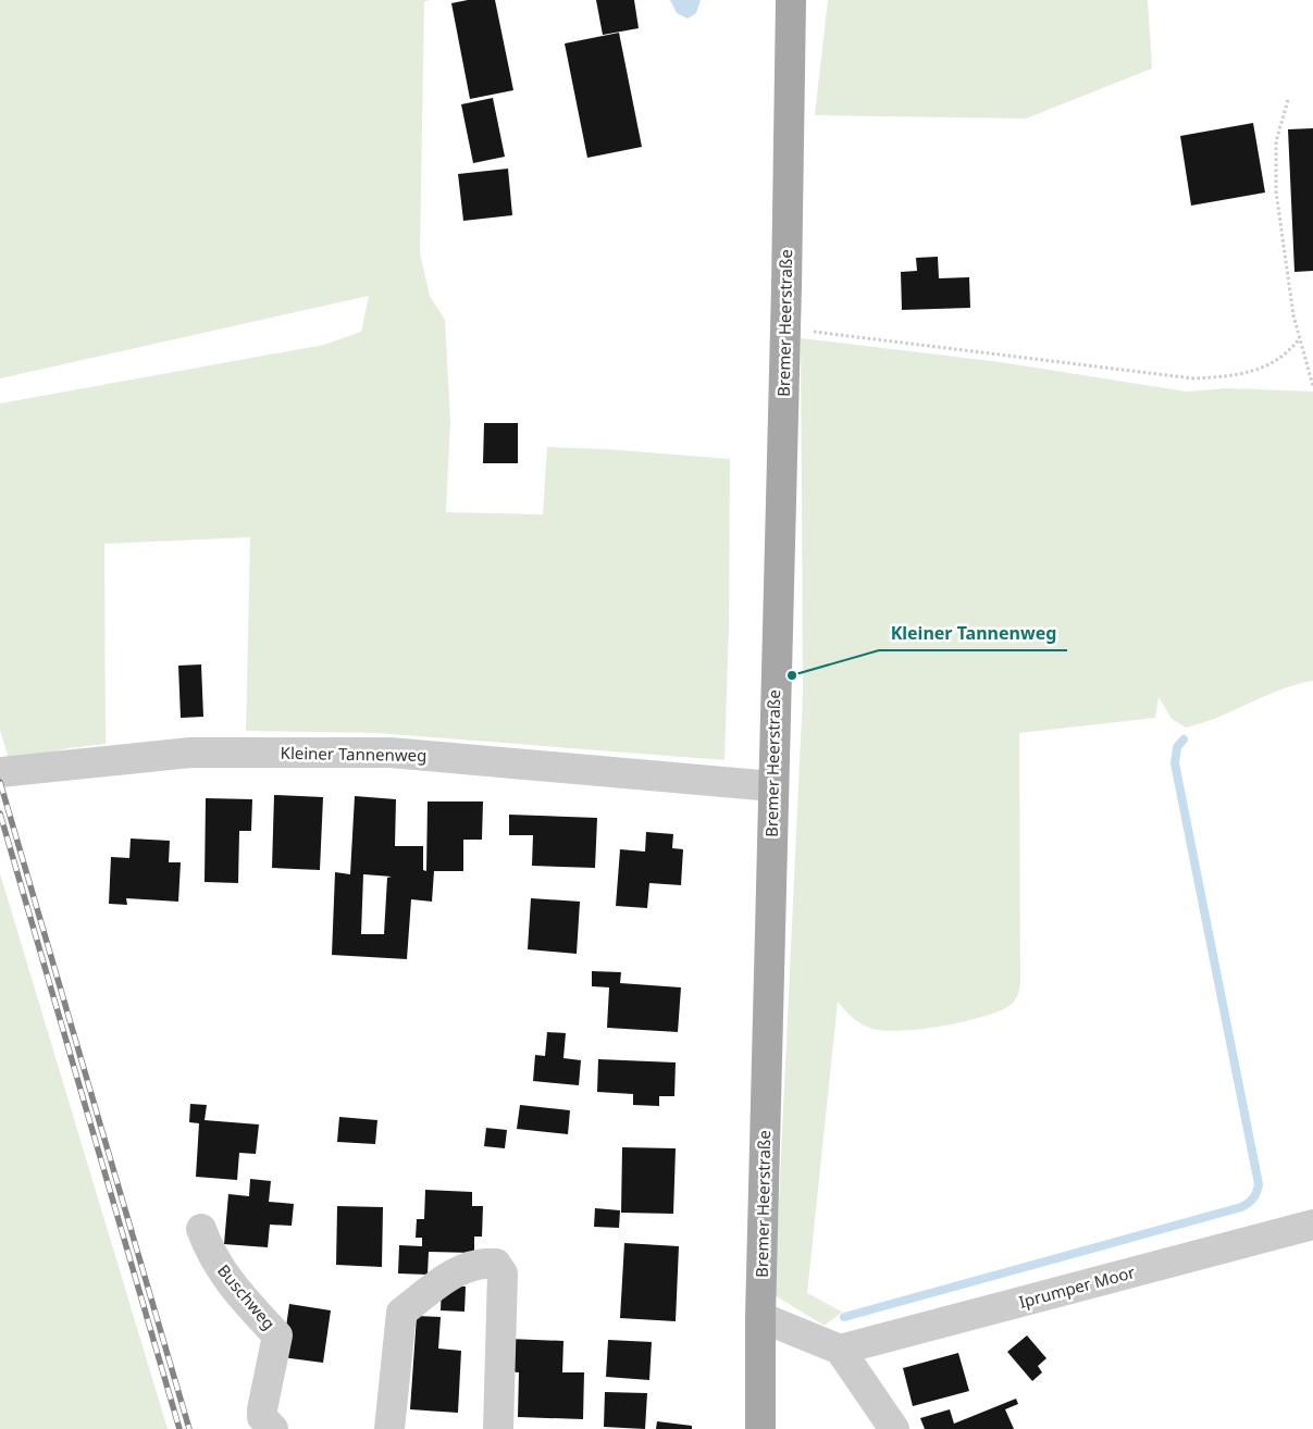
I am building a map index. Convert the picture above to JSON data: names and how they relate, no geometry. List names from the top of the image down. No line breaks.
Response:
{"streets":{"main road":["Bremer Heerstraße"],"street":["Kleiner Tannenweg","Iprumper Moor","Buschweg"]},"crossings":[["Bremer Heerstraße","Kleiner Tannenweg"]],"places":["Kleiner Tannenweg"]}
